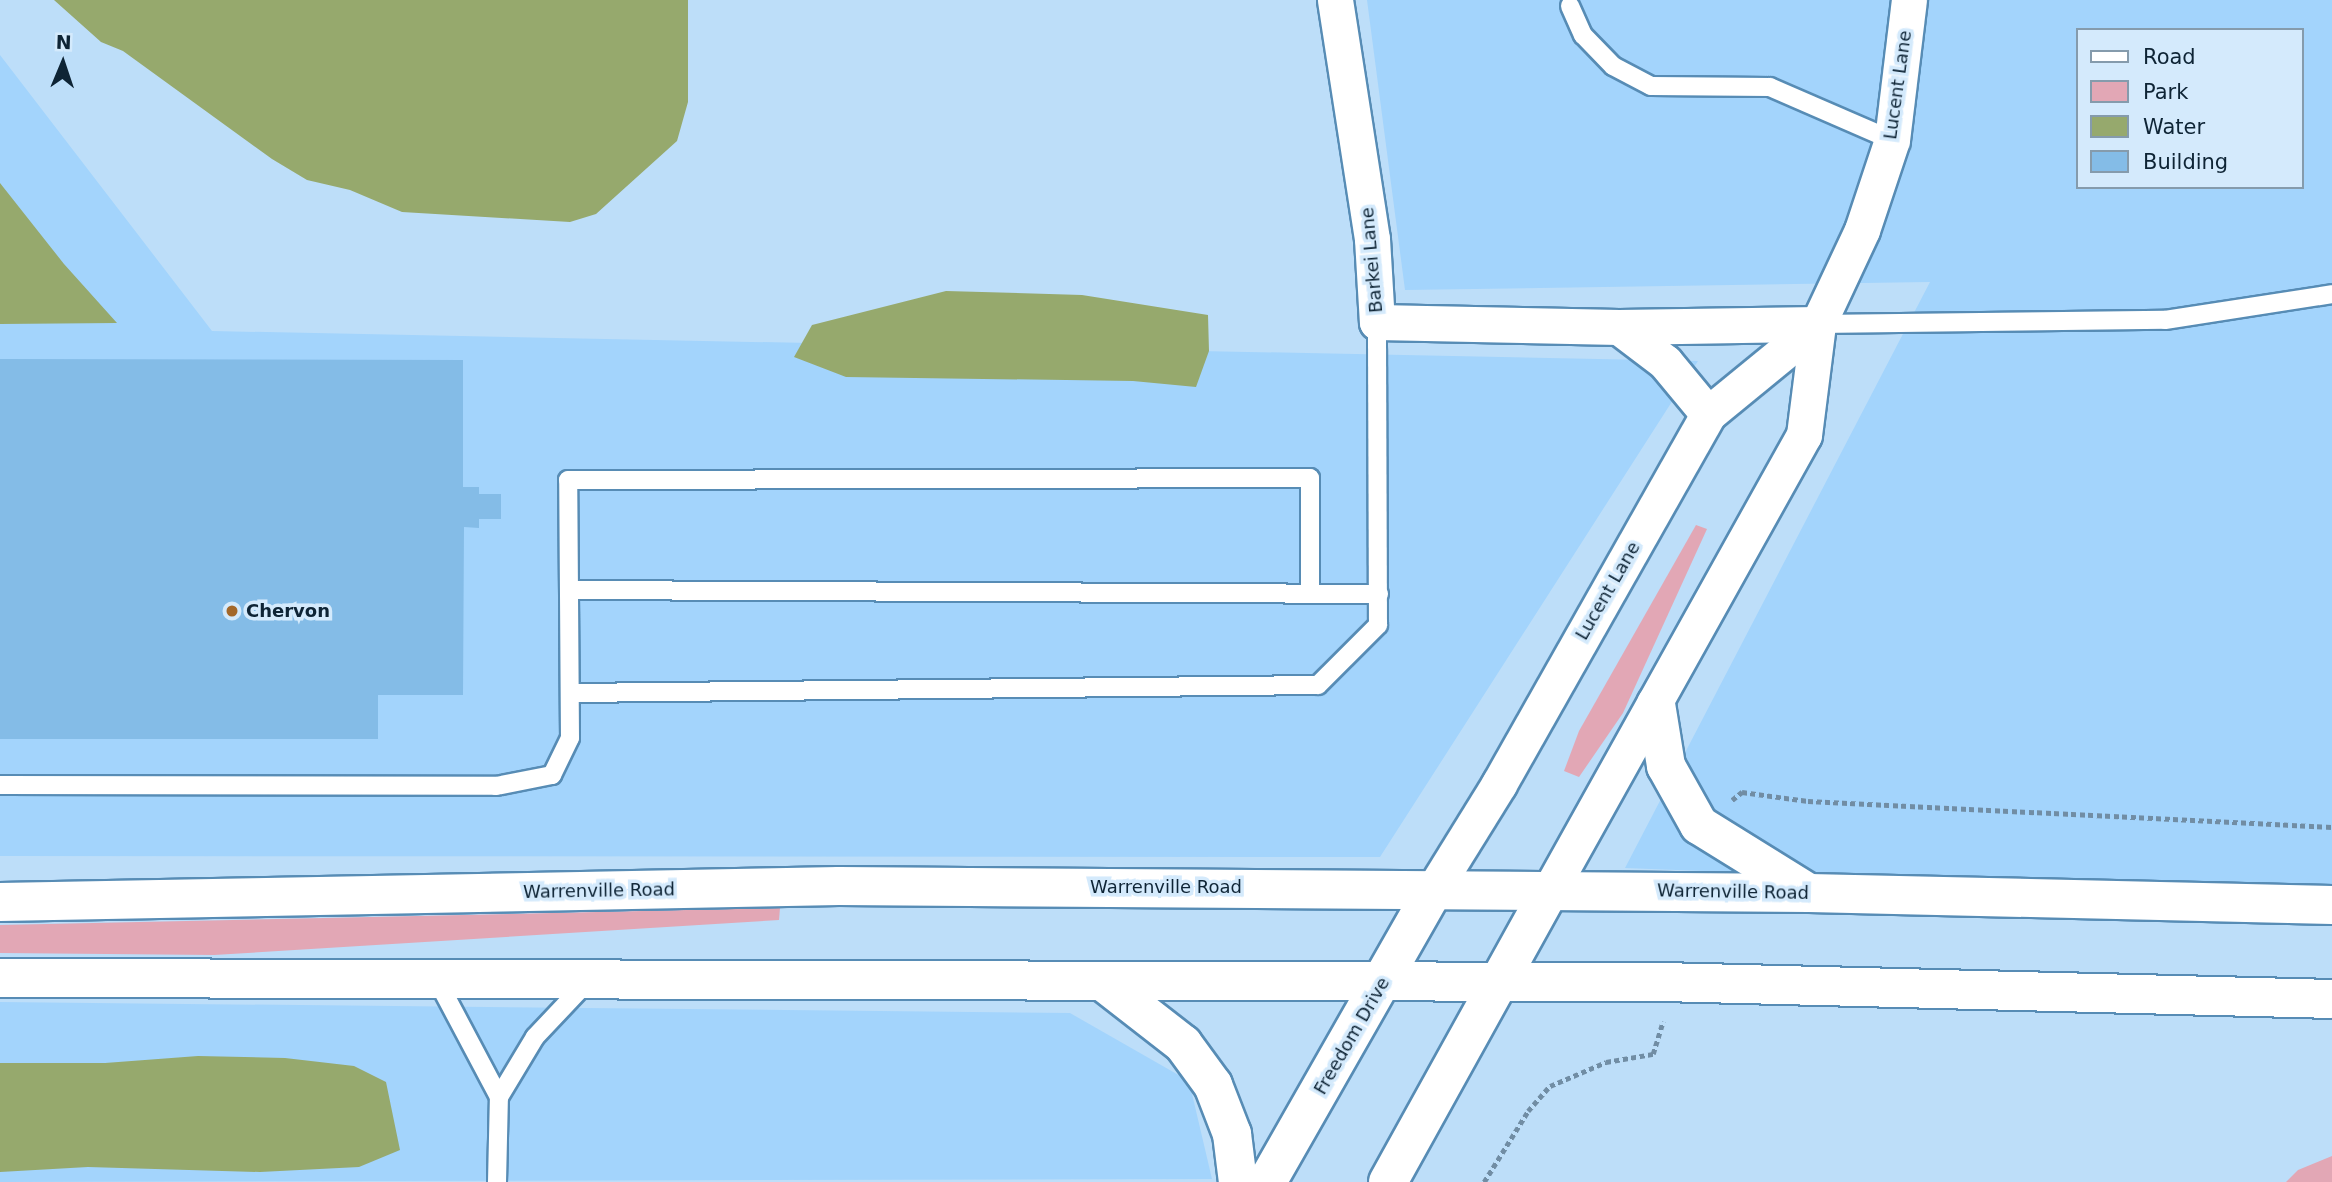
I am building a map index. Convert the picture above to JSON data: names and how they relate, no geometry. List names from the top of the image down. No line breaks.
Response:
{"streets":{"main road":["Warrenville Road","Freedom Drive"],"street":["Lucent Lane","Barkei Lane"]},"crossings":[["Lucent Lane","Barkei Lane"],["Lucent Lane","Warrenville Road"],["Lucent Lane","Freedom Drive"],["Warrenville Road","Freedom Drive"]],"places":["Chervon"],"legend":["Road","Park","Water","Building"],"north":"top"}
